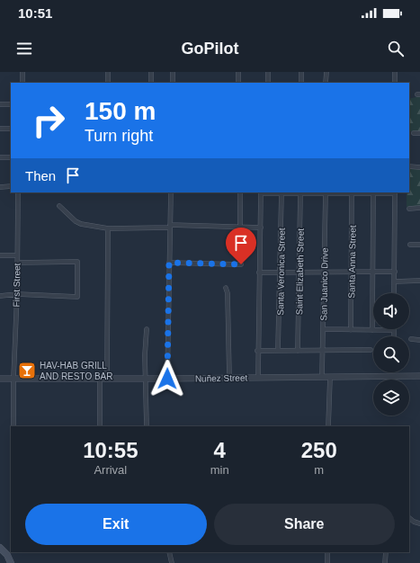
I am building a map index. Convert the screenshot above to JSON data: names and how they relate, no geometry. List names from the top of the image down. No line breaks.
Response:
{"streets":{"street":["Santa Anna Street","Santa Veronica Street","Saint Elizabeth Street","San Juanico Drive","First Street","Nuñez Street"]},"crossings":[["San Juanico Drive","Nuñez Street"],["First Street","Nuñez Street"]],"places":{"bar":["HAV-HAB GRILL AND RESTO BAR"]},"page":{"status":"10:51","header":"GoPilot","turn":["150 m","Turn right"],"then":"Then","eta":["10:55","Arrival","4","min","250","m"],"buttons":["Exit","Share"]}}
